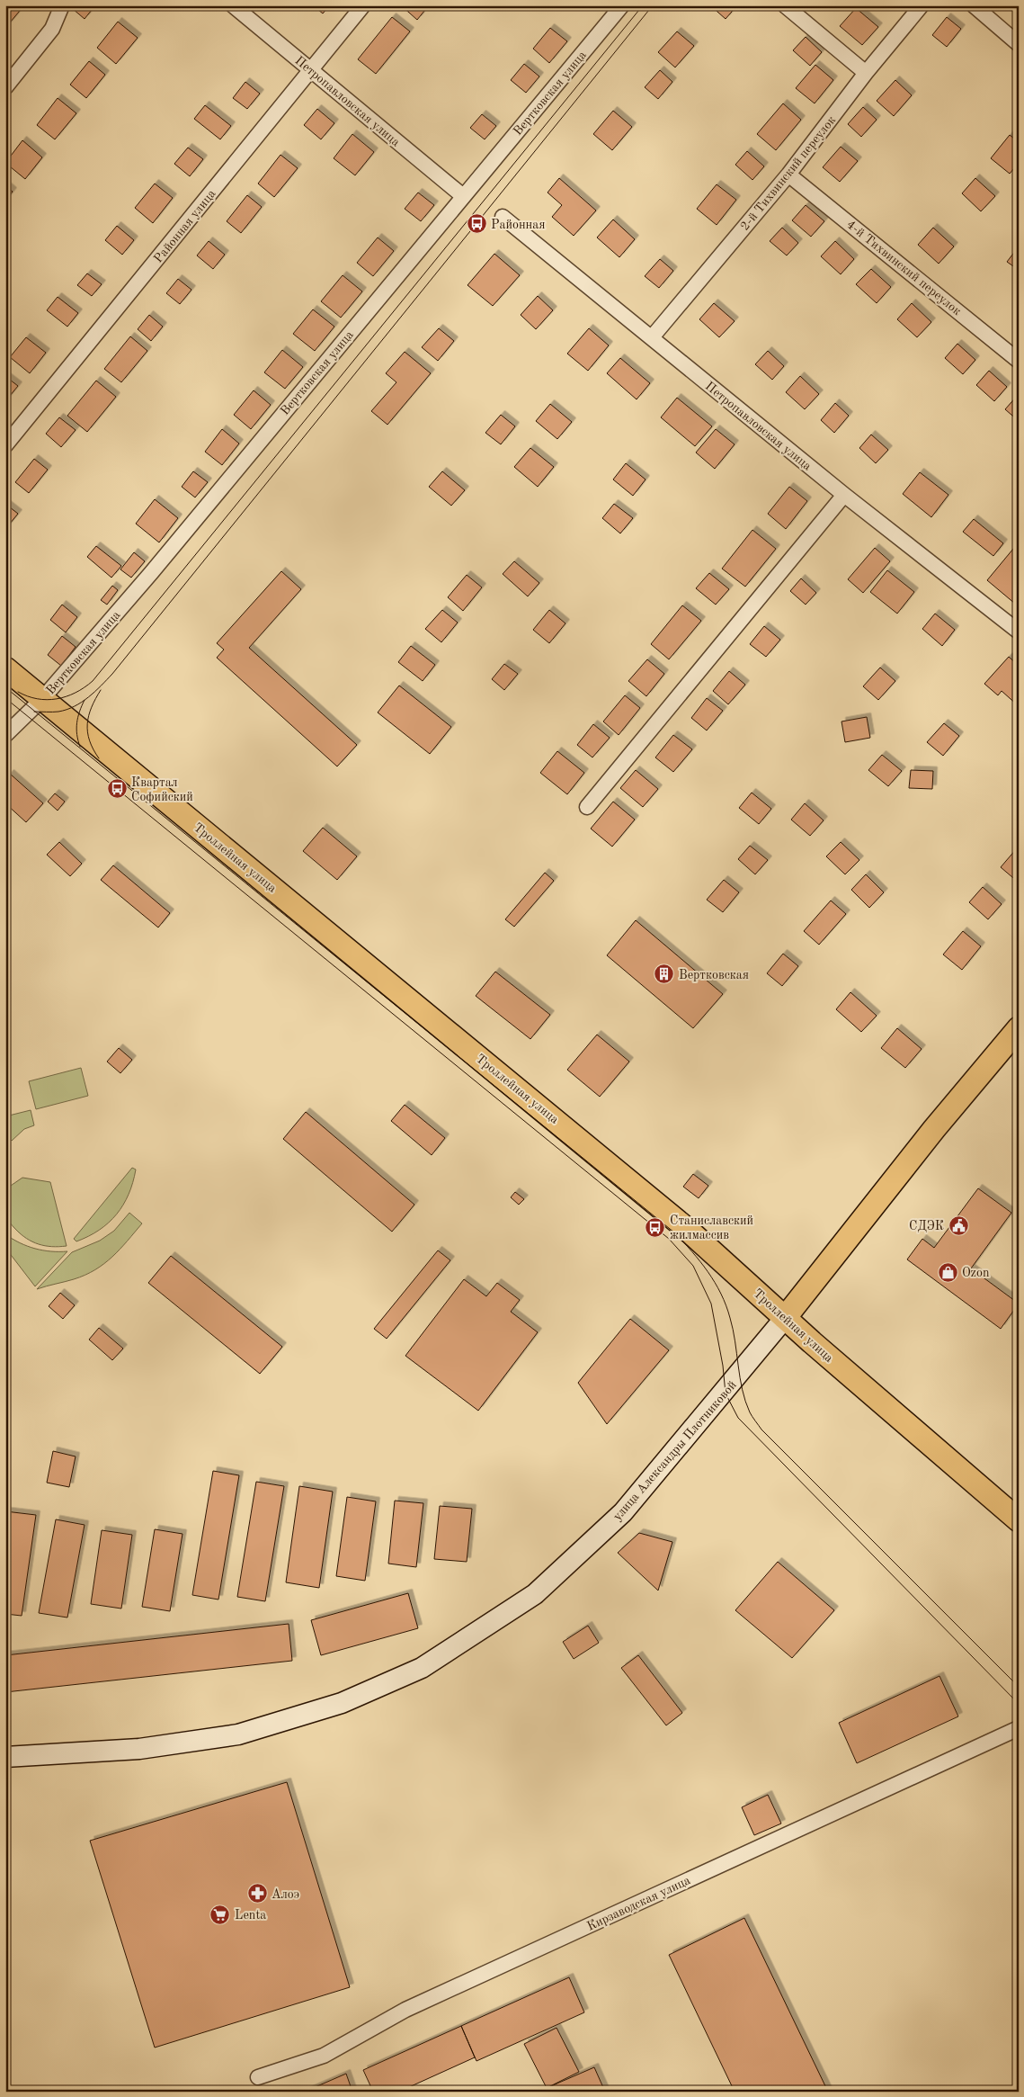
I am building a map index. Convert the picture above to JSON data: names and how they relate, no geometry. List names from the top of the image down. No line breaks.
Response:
{"streets":{"main road":["Троллейная улица","улица Александры Плотниковой"],"street":["Вертковская улица","Петропавловская улица","2-й Тихвинский переулок","Районная улица","4-й Тихвинский переулок","Кирзаводская улица"]},"crossings":[["Вертковская улица","Петропавловская улица"],["Вертковская улица","Троллейная улица"],["Петропавловская улица","2-й Тихвинский переулок"],["Петропавловская улица","Районная улица"],["2-й Тихвинский переулок","4-й Тихвинский переулок"],["Троллейная улица","улица Александры Плотниковой"]],"places":{"bus stop":["Районная","Квартал Софийский","Станиславский жилмассив"],"building":["Вертковская"],"public building":["СДЭК"],"shop":["Ozon"],"pharmacy":["Алоэ"],"supermarket":["Lenta"]}}
